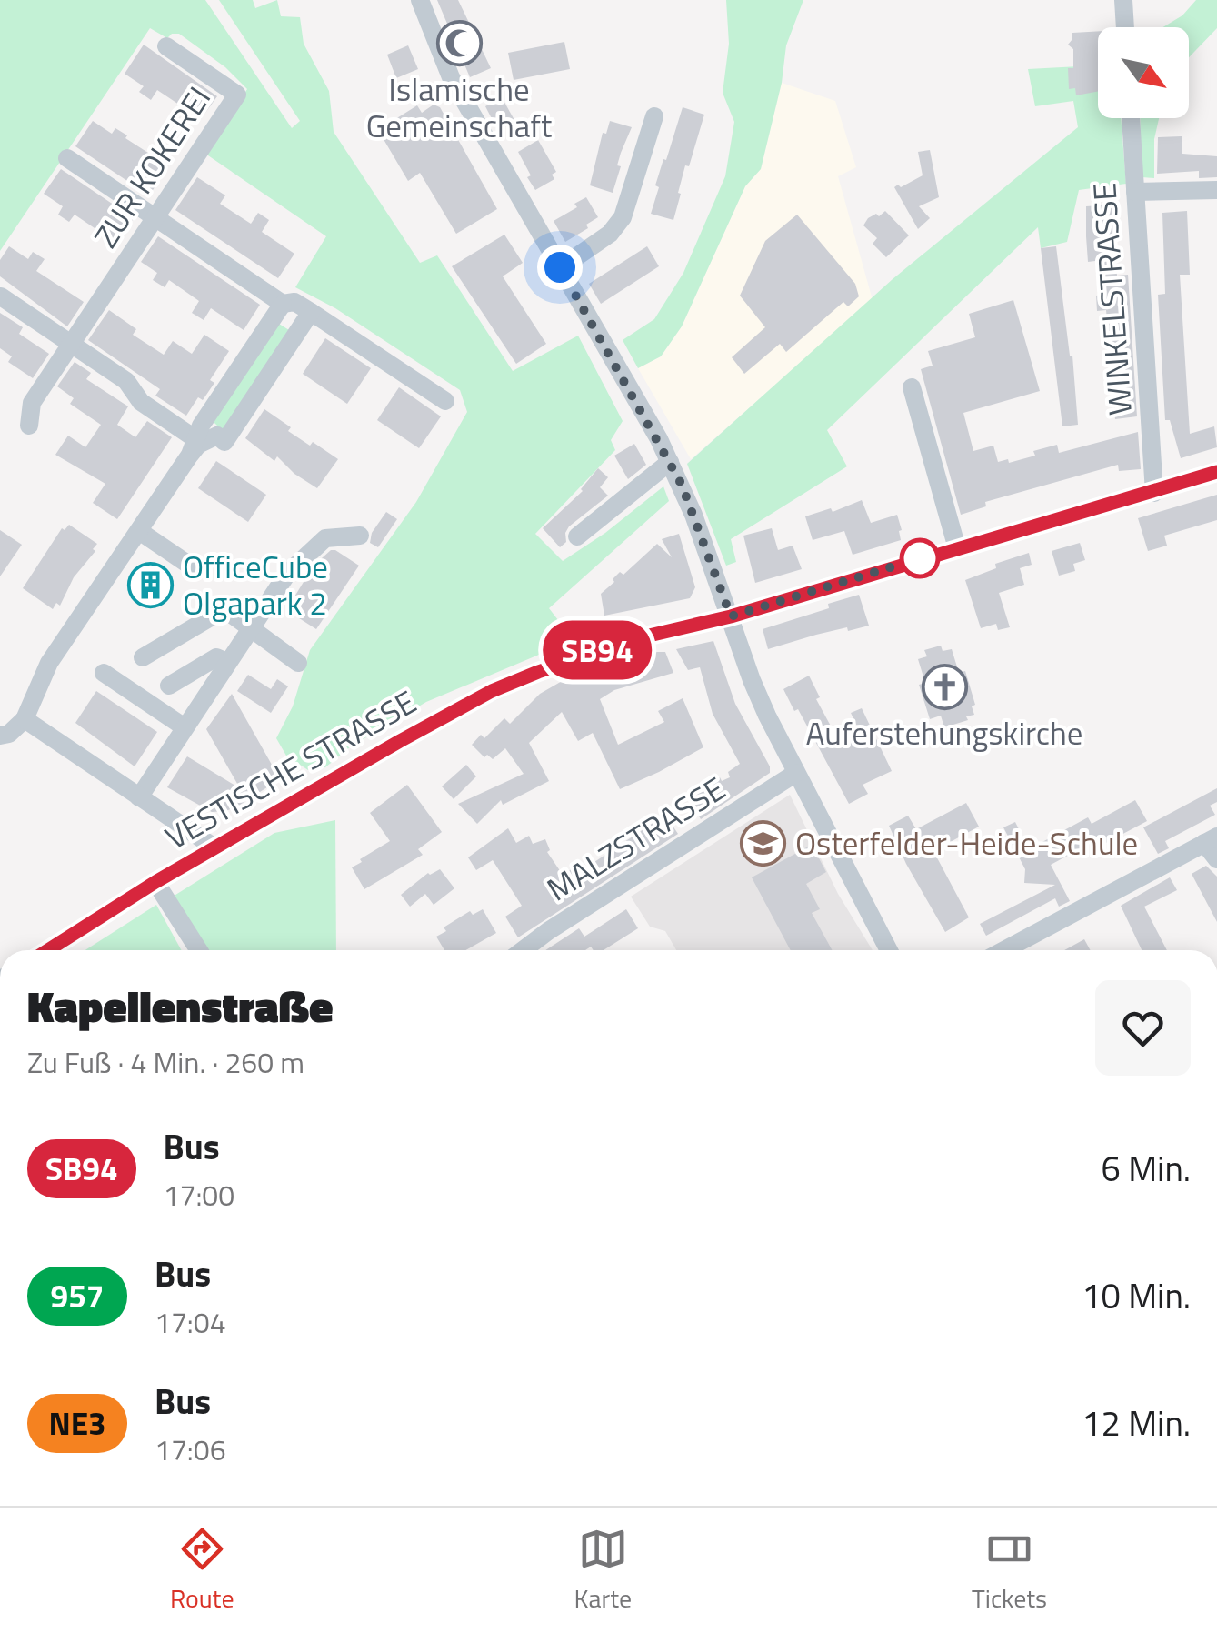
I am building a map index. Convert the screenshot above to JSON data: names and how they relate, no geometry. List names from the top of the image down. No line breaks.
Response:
{"streets":{"street":["ZUR KOKEREI","WINKELSTRASSE","VESTISCHE STRASSE","MALZSTRASSE"]},"crossings":[["WINKELSTRASSE","VESTISCHE STRASSE"]],"places":{"mosque":["Islamische Gemeinschaft"],"building":["OfficeCube Olgapark 2"],"church":["Auferstehungskirche"],"school or university":["Osterfelder-Heide-Schule"]},"lines":["bus line SB94"],"north":"bottom right","page":{"on_map":"SB94","heading":["Kapellenstraße","Zu Fuß · 4 Min. · 260 m"],"list":[{"mark":"SB94","name":"Bus","note":"17:00","value":"6 Min."},{"mark":"957","name":"Bus","note":"17:04","value":"10 Min."},{"mark":"NE3","name":"Bus","note":"17:06","value":"12 Min."}],"tabs":["Route","Karte","Tickets"]}}
